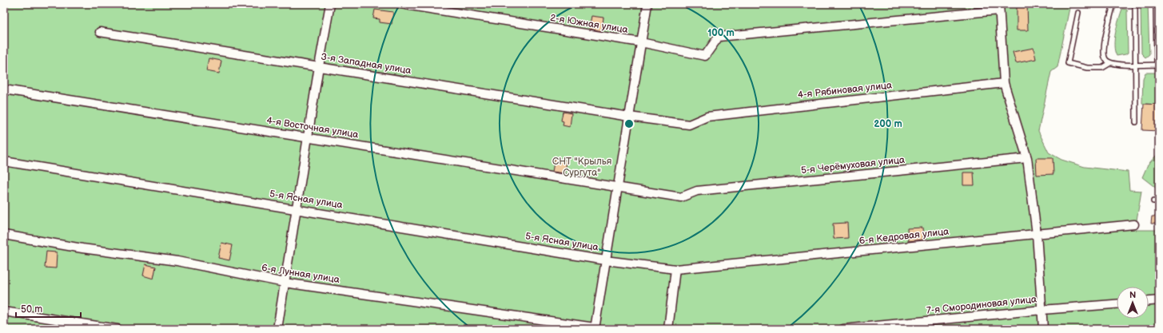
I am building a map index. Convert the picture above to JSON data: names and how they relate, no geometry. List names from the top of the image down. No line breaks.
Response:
{"streets":{"street":["2-я Южная улица","3-я Западная улица","4-я Рябиновая улица","4-я Восточная улица","5-я Черёмуховая улица","5-я Ясная улица","6-я Кедровая улица","6-я Лунная улица","7-я Смородиновая улица"]},"crossings":[["3-я Западная улица","4-я Рябиновая улица"],["4-я Восточная улица","5-я Черёмуховая улица"],["5-я Ясная улица","6-я Кедровая улица"]],"parks":["CНТ \"Крылья Сургута\""],"scale_bar":"50 m","north":"top","rings":["100 m","200 m"]}
